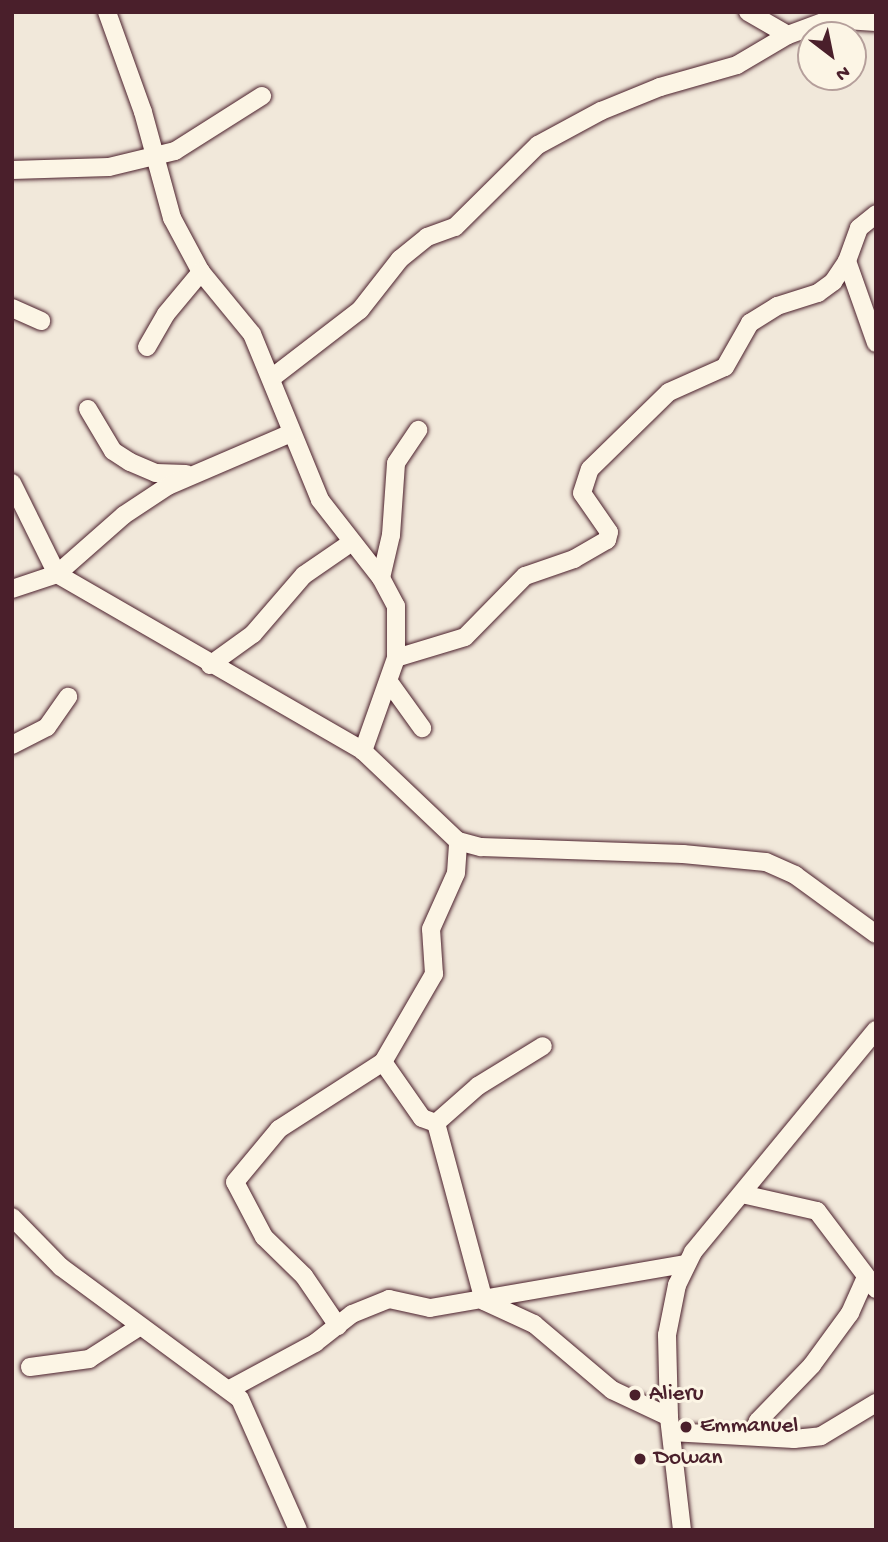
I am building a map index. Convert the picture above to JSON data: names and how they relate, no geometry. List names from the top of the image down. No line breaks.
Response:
{"places":["Alieru","Emmanuel","Dowan"],"north":"bottom right"}
